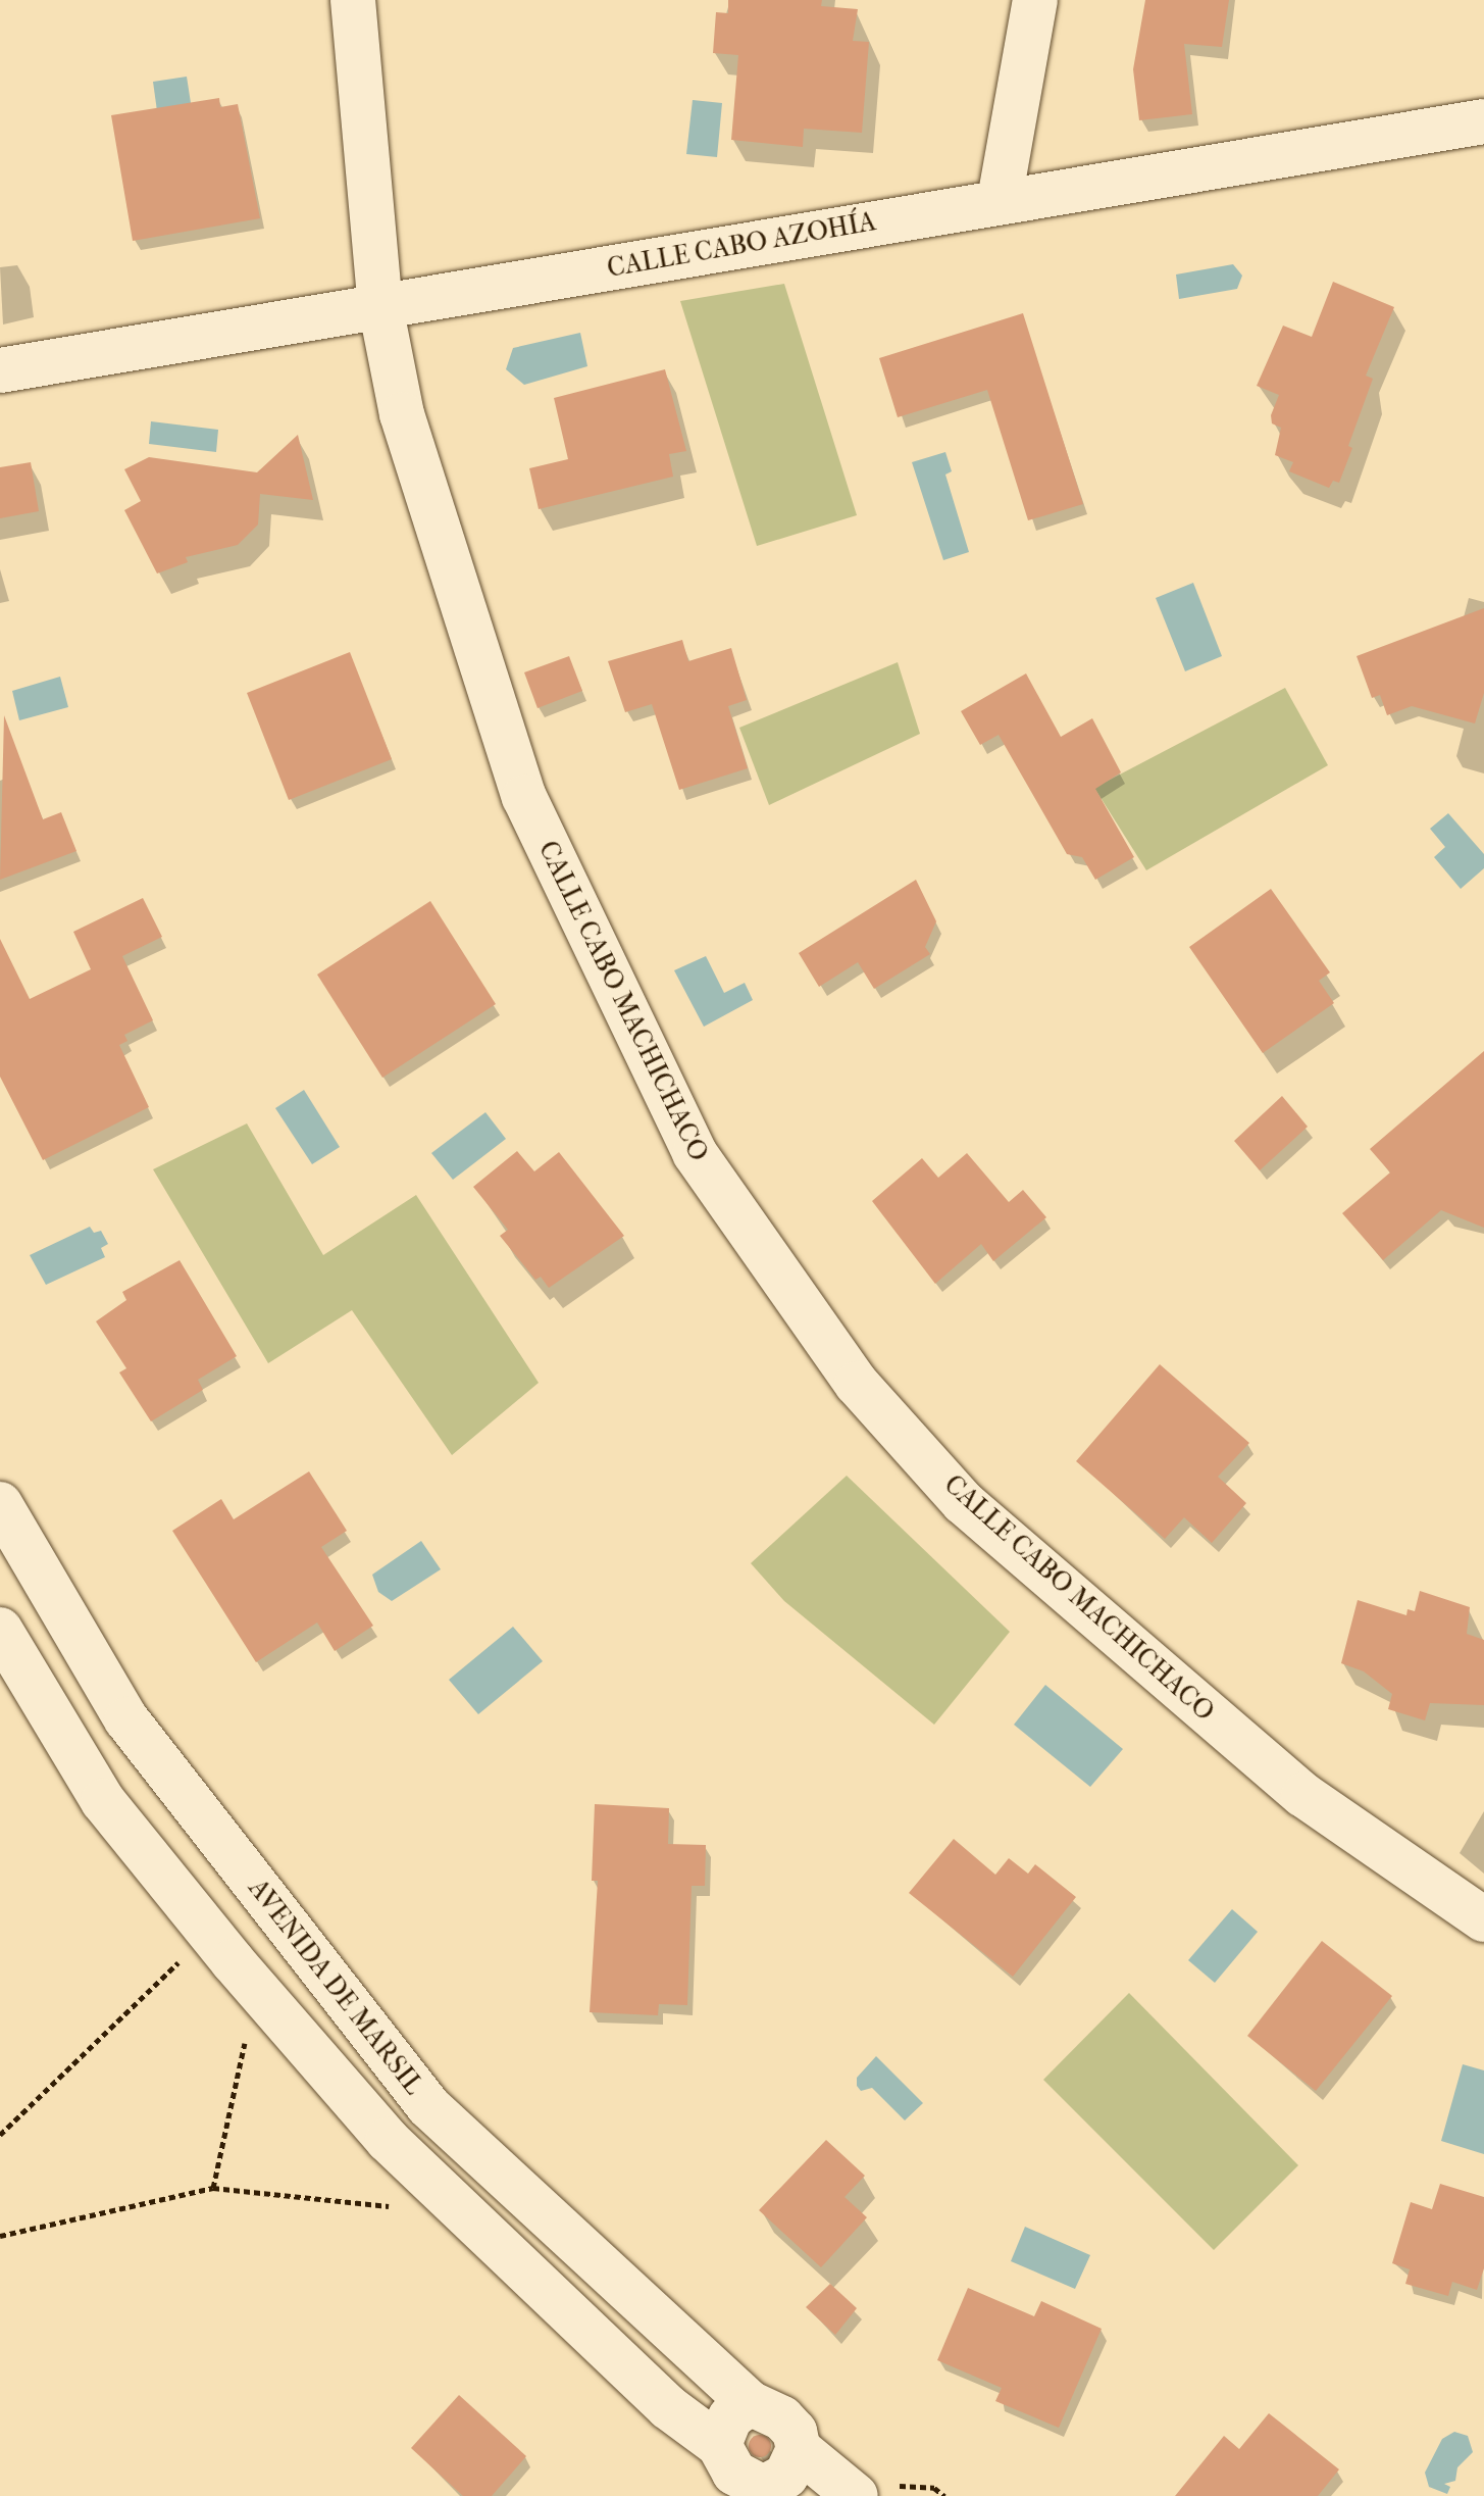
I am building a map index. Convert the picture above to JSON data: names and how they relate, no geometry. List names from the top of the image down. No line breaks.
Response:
{"streets":{"street":["CALLE CABO AZOHÍA","CALLE CABO MACHICHACO","AVENIDA DE MARSIL"]},"crossings":[["CALLE CABO AZOHÍA","CALLE CABO MACHICHACO"]]}
